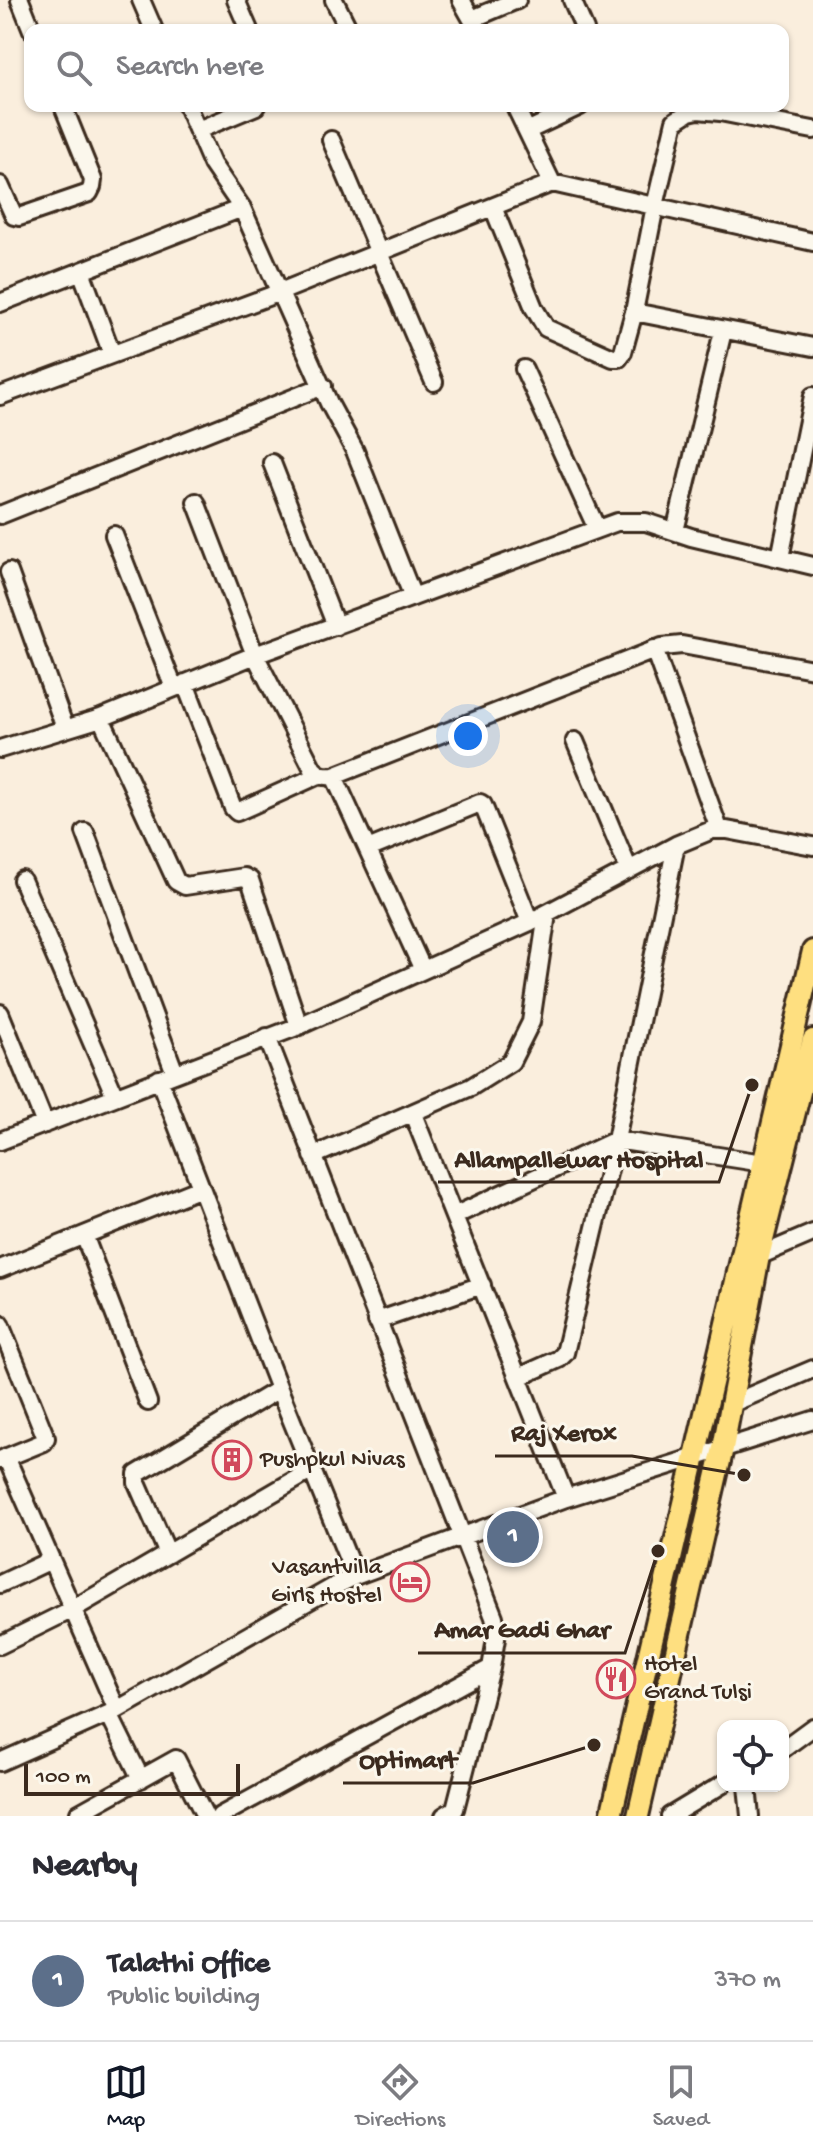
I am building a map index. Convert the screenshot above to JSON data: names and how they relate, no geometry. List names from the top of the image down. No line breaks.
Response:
{"places":{"other":["Allampallewar Hospital","Raj Xerox","Amar Gadi Ghar","Optimart"],"building":["Pushpkul Nivas"],"hotel":["Vasantvilla Girls Hostel"],"restaurant":["Hotel Grand Tulsi"]},"scale_bar":"100 m","page":{"search":"Search here","pins":"1","scale":"100 m","heading":"Nearby","list":[{"mark":"1","name":"Talathi Office","note":"Public building","value":"370 m"}],"nav":["Map","Directions","Saved"]}}
